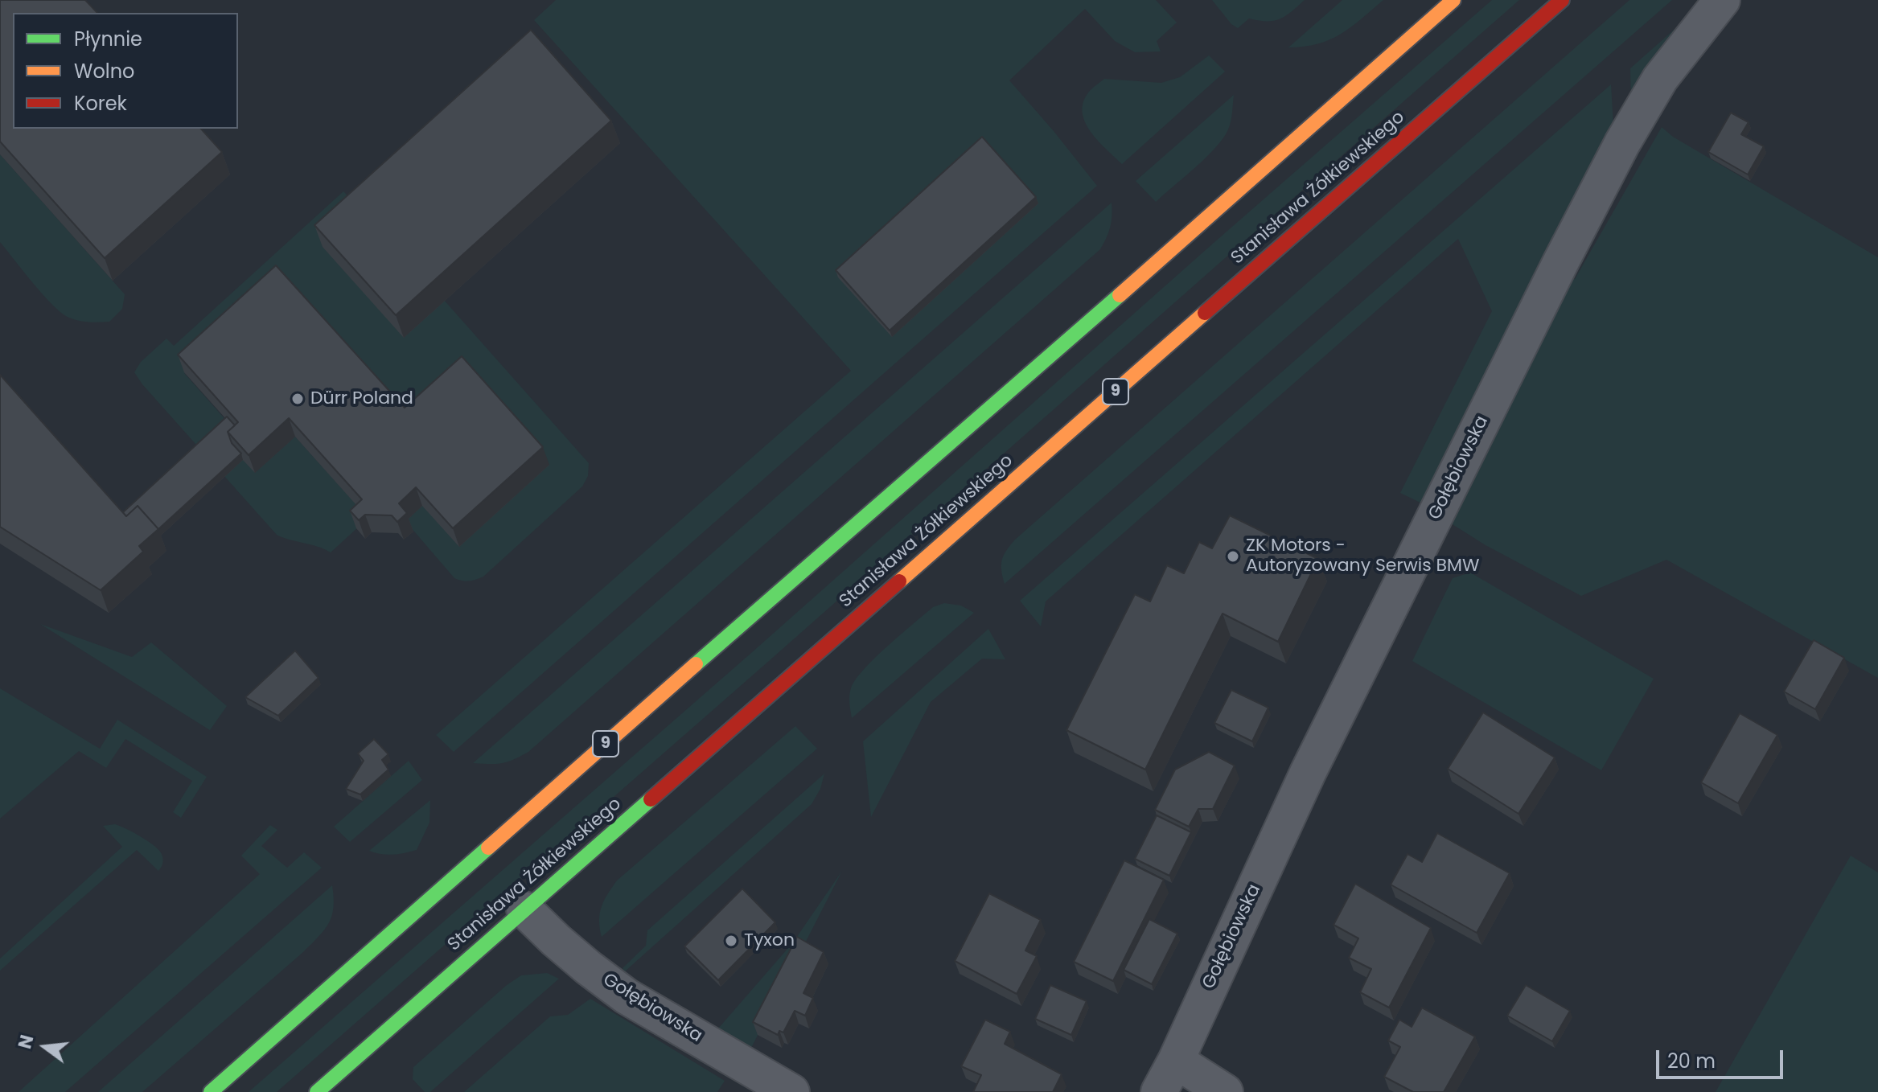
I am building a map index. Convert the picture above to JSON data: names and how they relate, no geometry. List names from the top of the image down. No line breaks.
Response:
{"streets":{"main road":["Stanisława Żółkiewskiego","9"],"street":["Gołębiowska"]},"crossings":[["Stanisława Żółkiewskiego","Gołębiowska"]],"places":["Dürr Poland","ZK Motors - Autoryzowany Serwis BMW","Tyxon"],"legend":["Płynnie","Wolno","Korek"],"scale_bar":"20 m","north":"left"}
